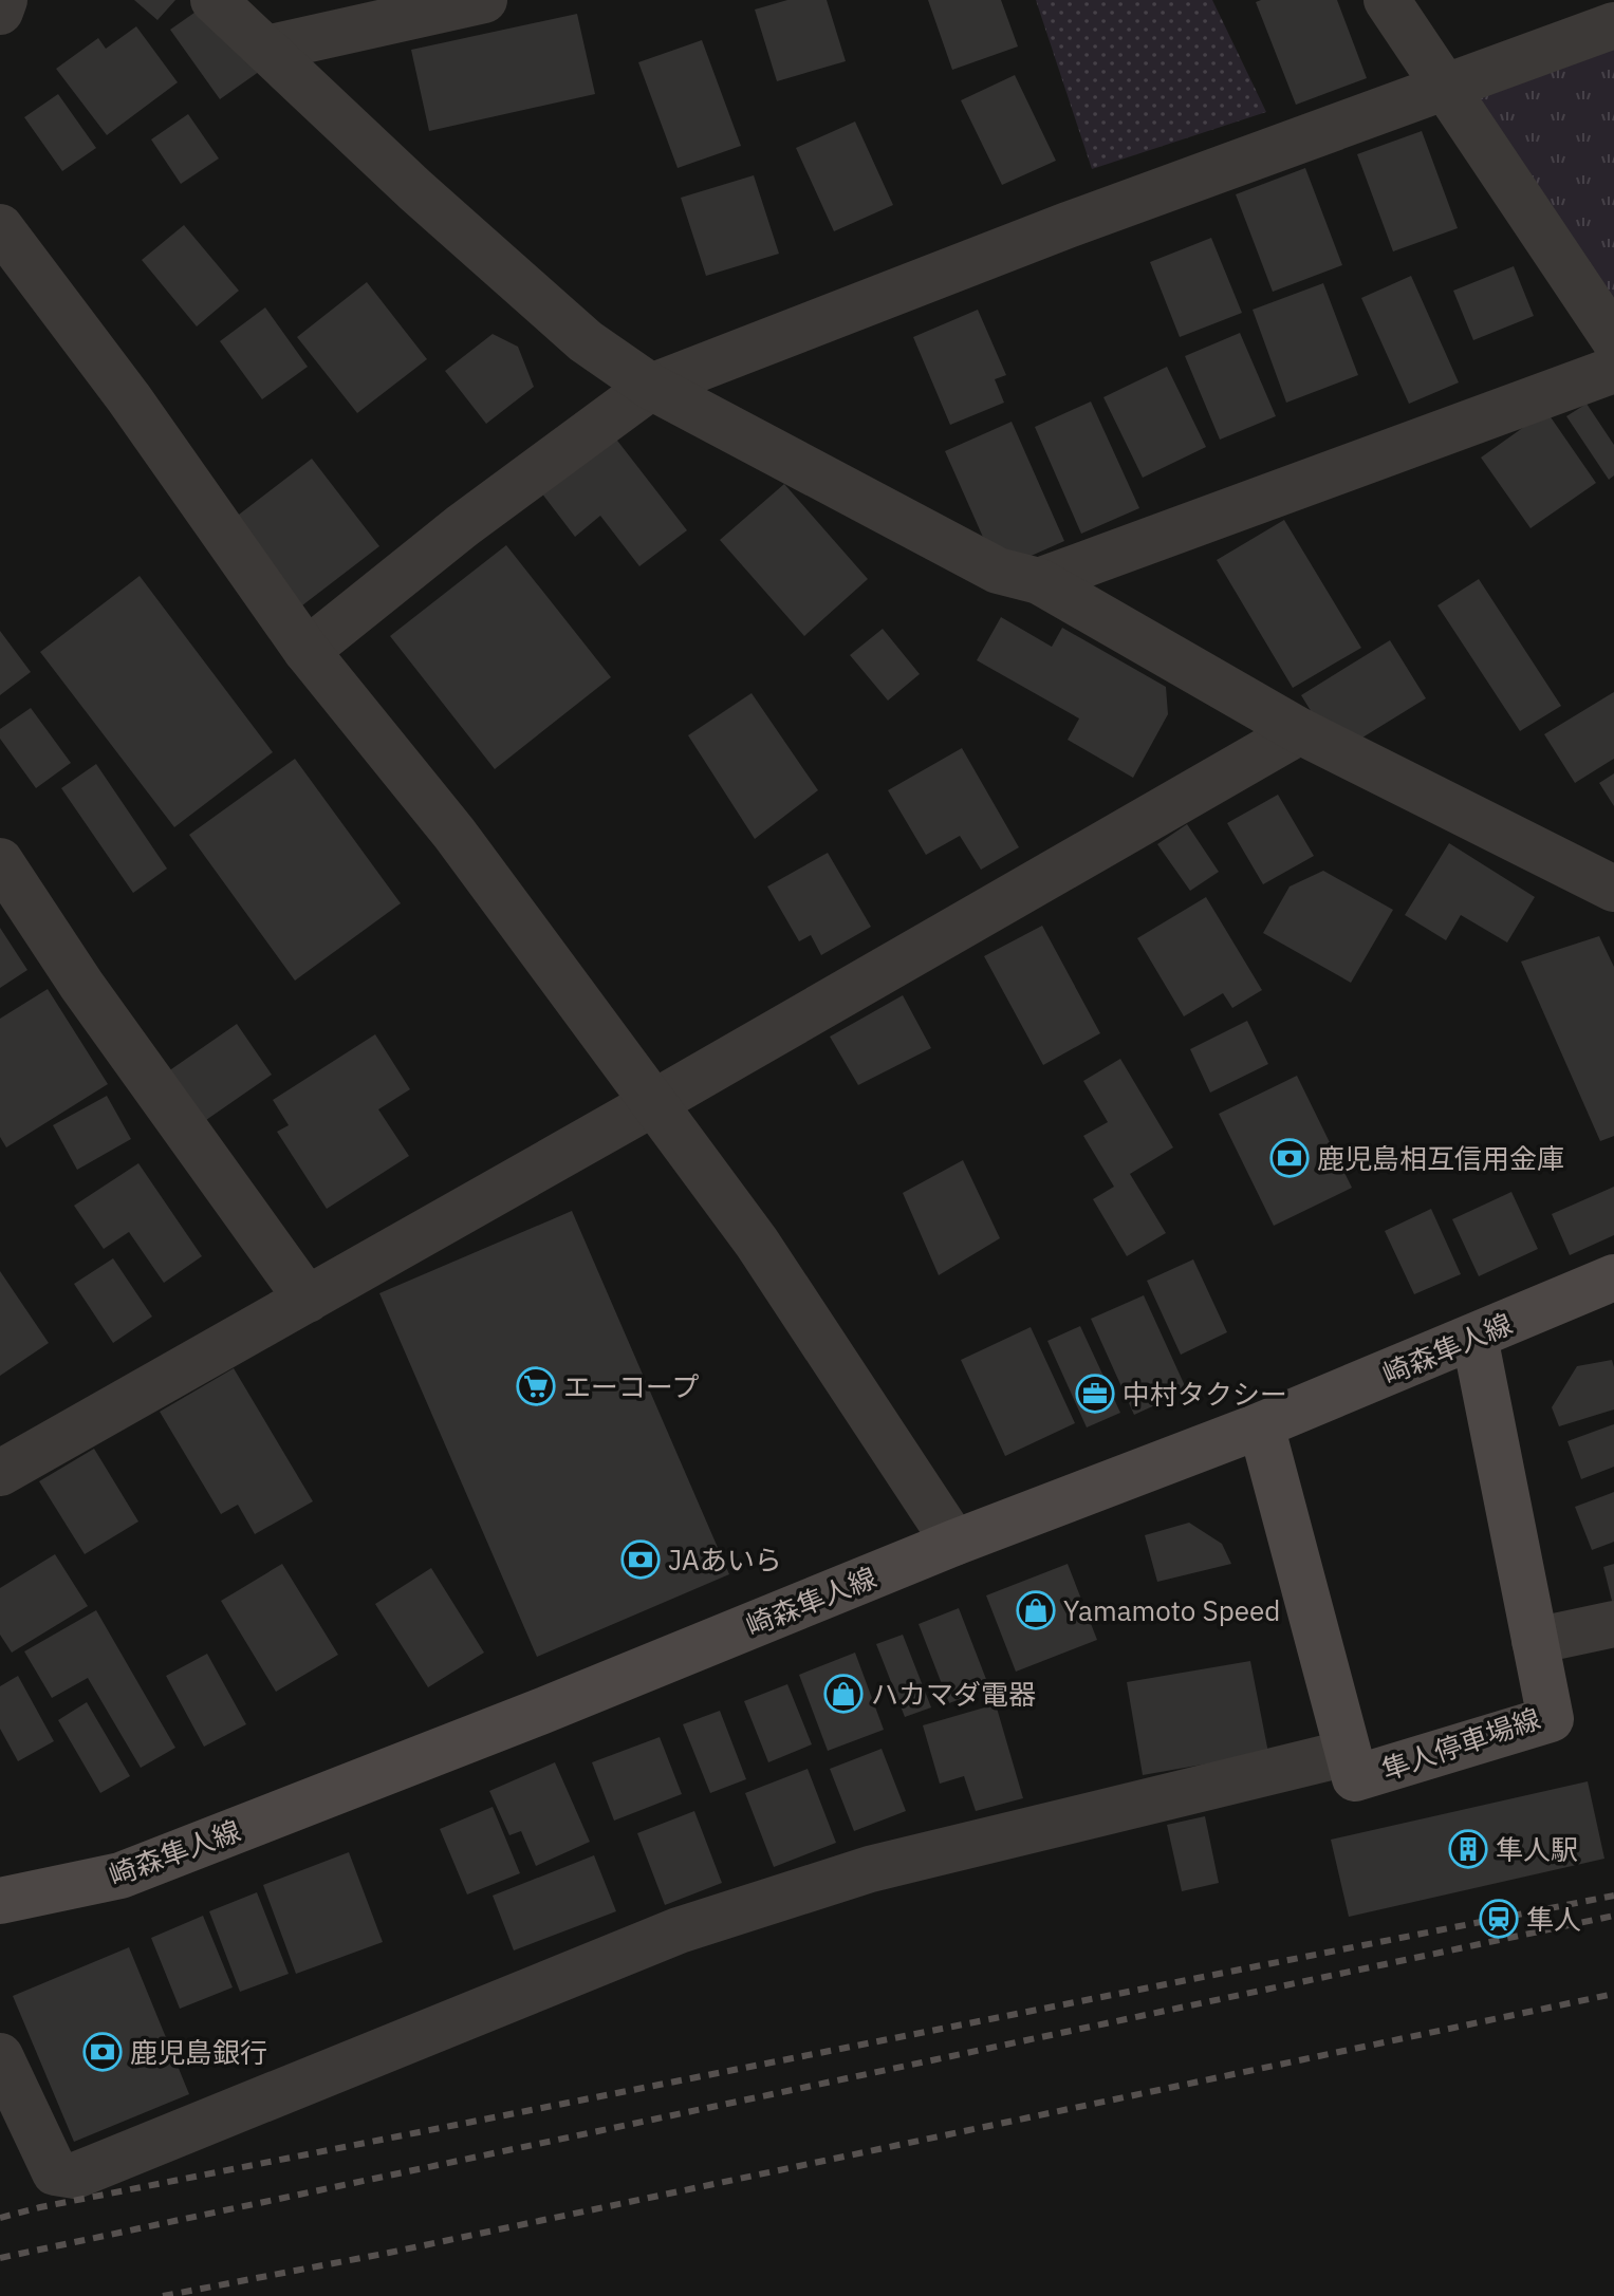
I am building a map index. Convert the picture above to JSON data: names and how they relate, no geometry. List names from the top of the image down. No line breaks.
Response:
{"streets":{"main road":["崎森隼人線","隼人停車場線"]},"crossings":[["崎森隼人線","隼人停車場線"]],"places":{"bank":["鹿児島相互信用金庫","JAあいら","鹿児島銀行"],"supermarket":["エーコープ"],"office":["中村タクシー"],"shop":["Yamamoto Speed","ハカマダ電器"],"building":["隼人駅"],"station":["隼人"]}}
